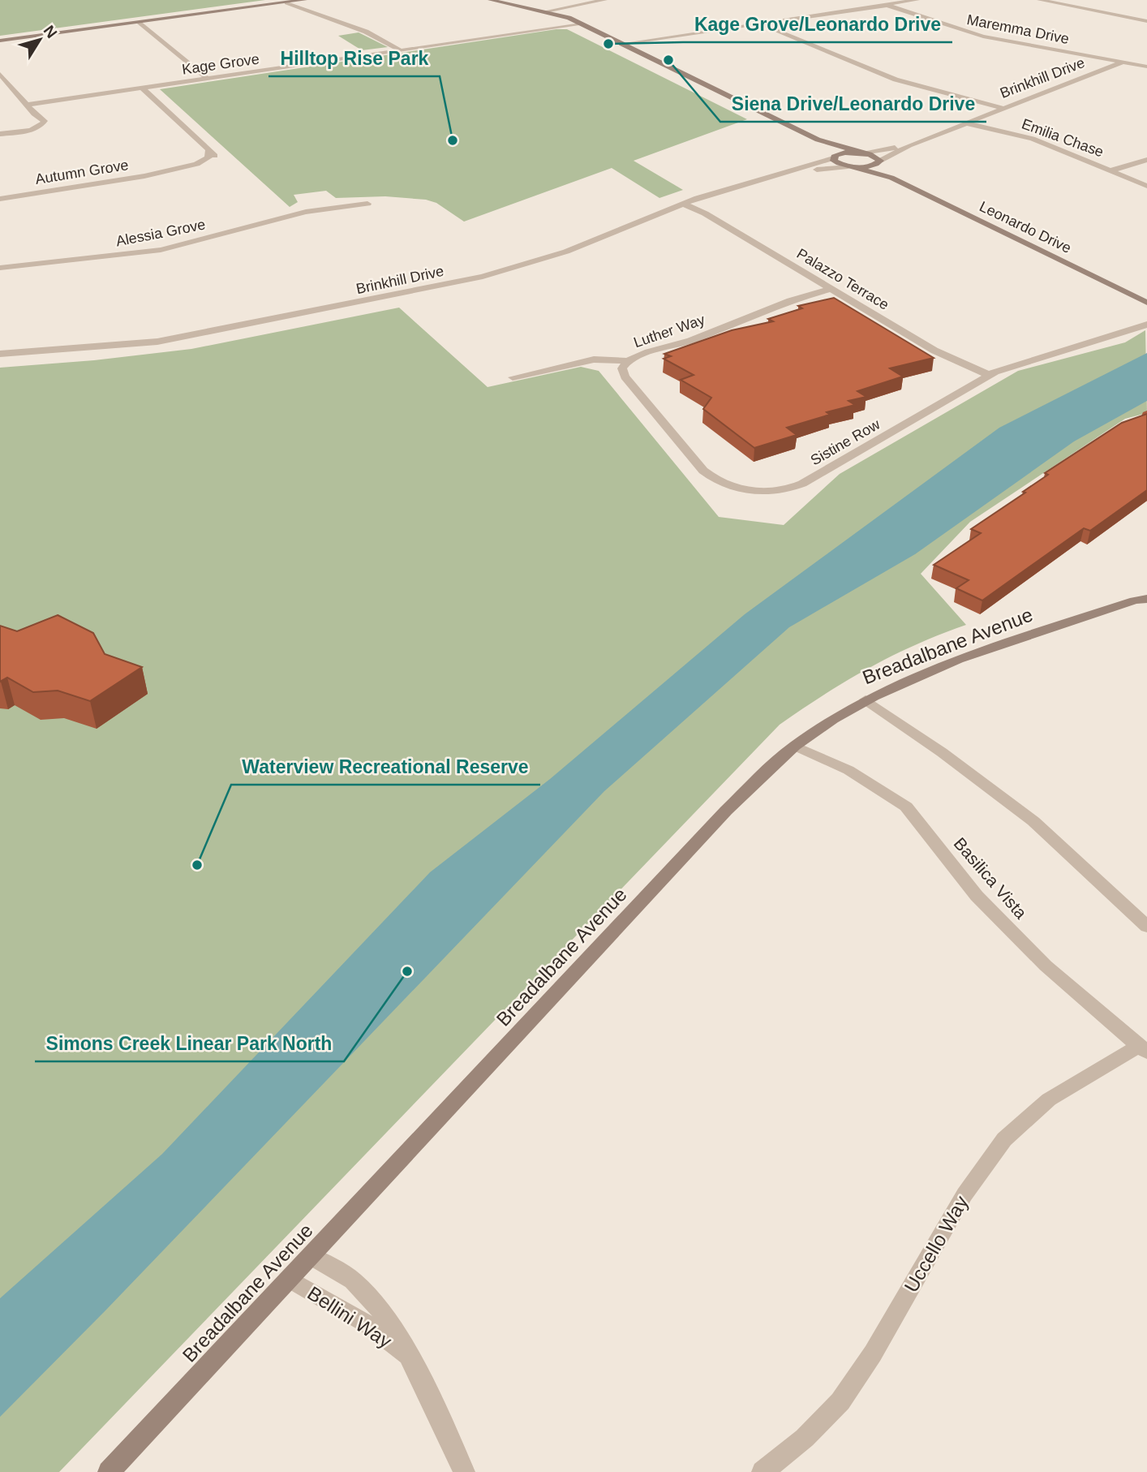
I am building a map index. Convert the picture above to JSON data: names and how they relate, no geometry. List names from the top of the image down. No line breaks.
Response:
{"streets":{"street":["Maremma Drive","Kage Grove","Brinkhill Drive","Emilia Chase","Autumn Grove","Leonardo Drive","Alessia Grove","Palazzo Terrace","Luther Way","Sistine Row","Breadalbane Avenue","Basilica Vista","Uccello Way","Bellini Way"]},"crossings":[["Maremma Drive","Brinkhill Drive"],["Kage Grove","Autumn Grove"],["Brinkhill Drive","Emilia Chase"],["Brinkhill Drive","Leonardo Drive"],["Brinkhill Drive","Palazzo Terrace"],["Palazzo Terrace","Luther Way"],["Palazzo Terrace","Sistine Row"],["Luther Way","Sistine Row"],["Breadalbane Avenue","Basilica Vista"],["Breadalbane Avenue","Bellini Way"],["Basilica Vista","Uccello Way"]],"places":["Kage Grove/Leonardo Drive","Siena Drive/Leonardo Drive","Hilltop Rise Park","Waterview Recreational Reserve","Simons Creek Linear Park North"],"north":"top right"}
